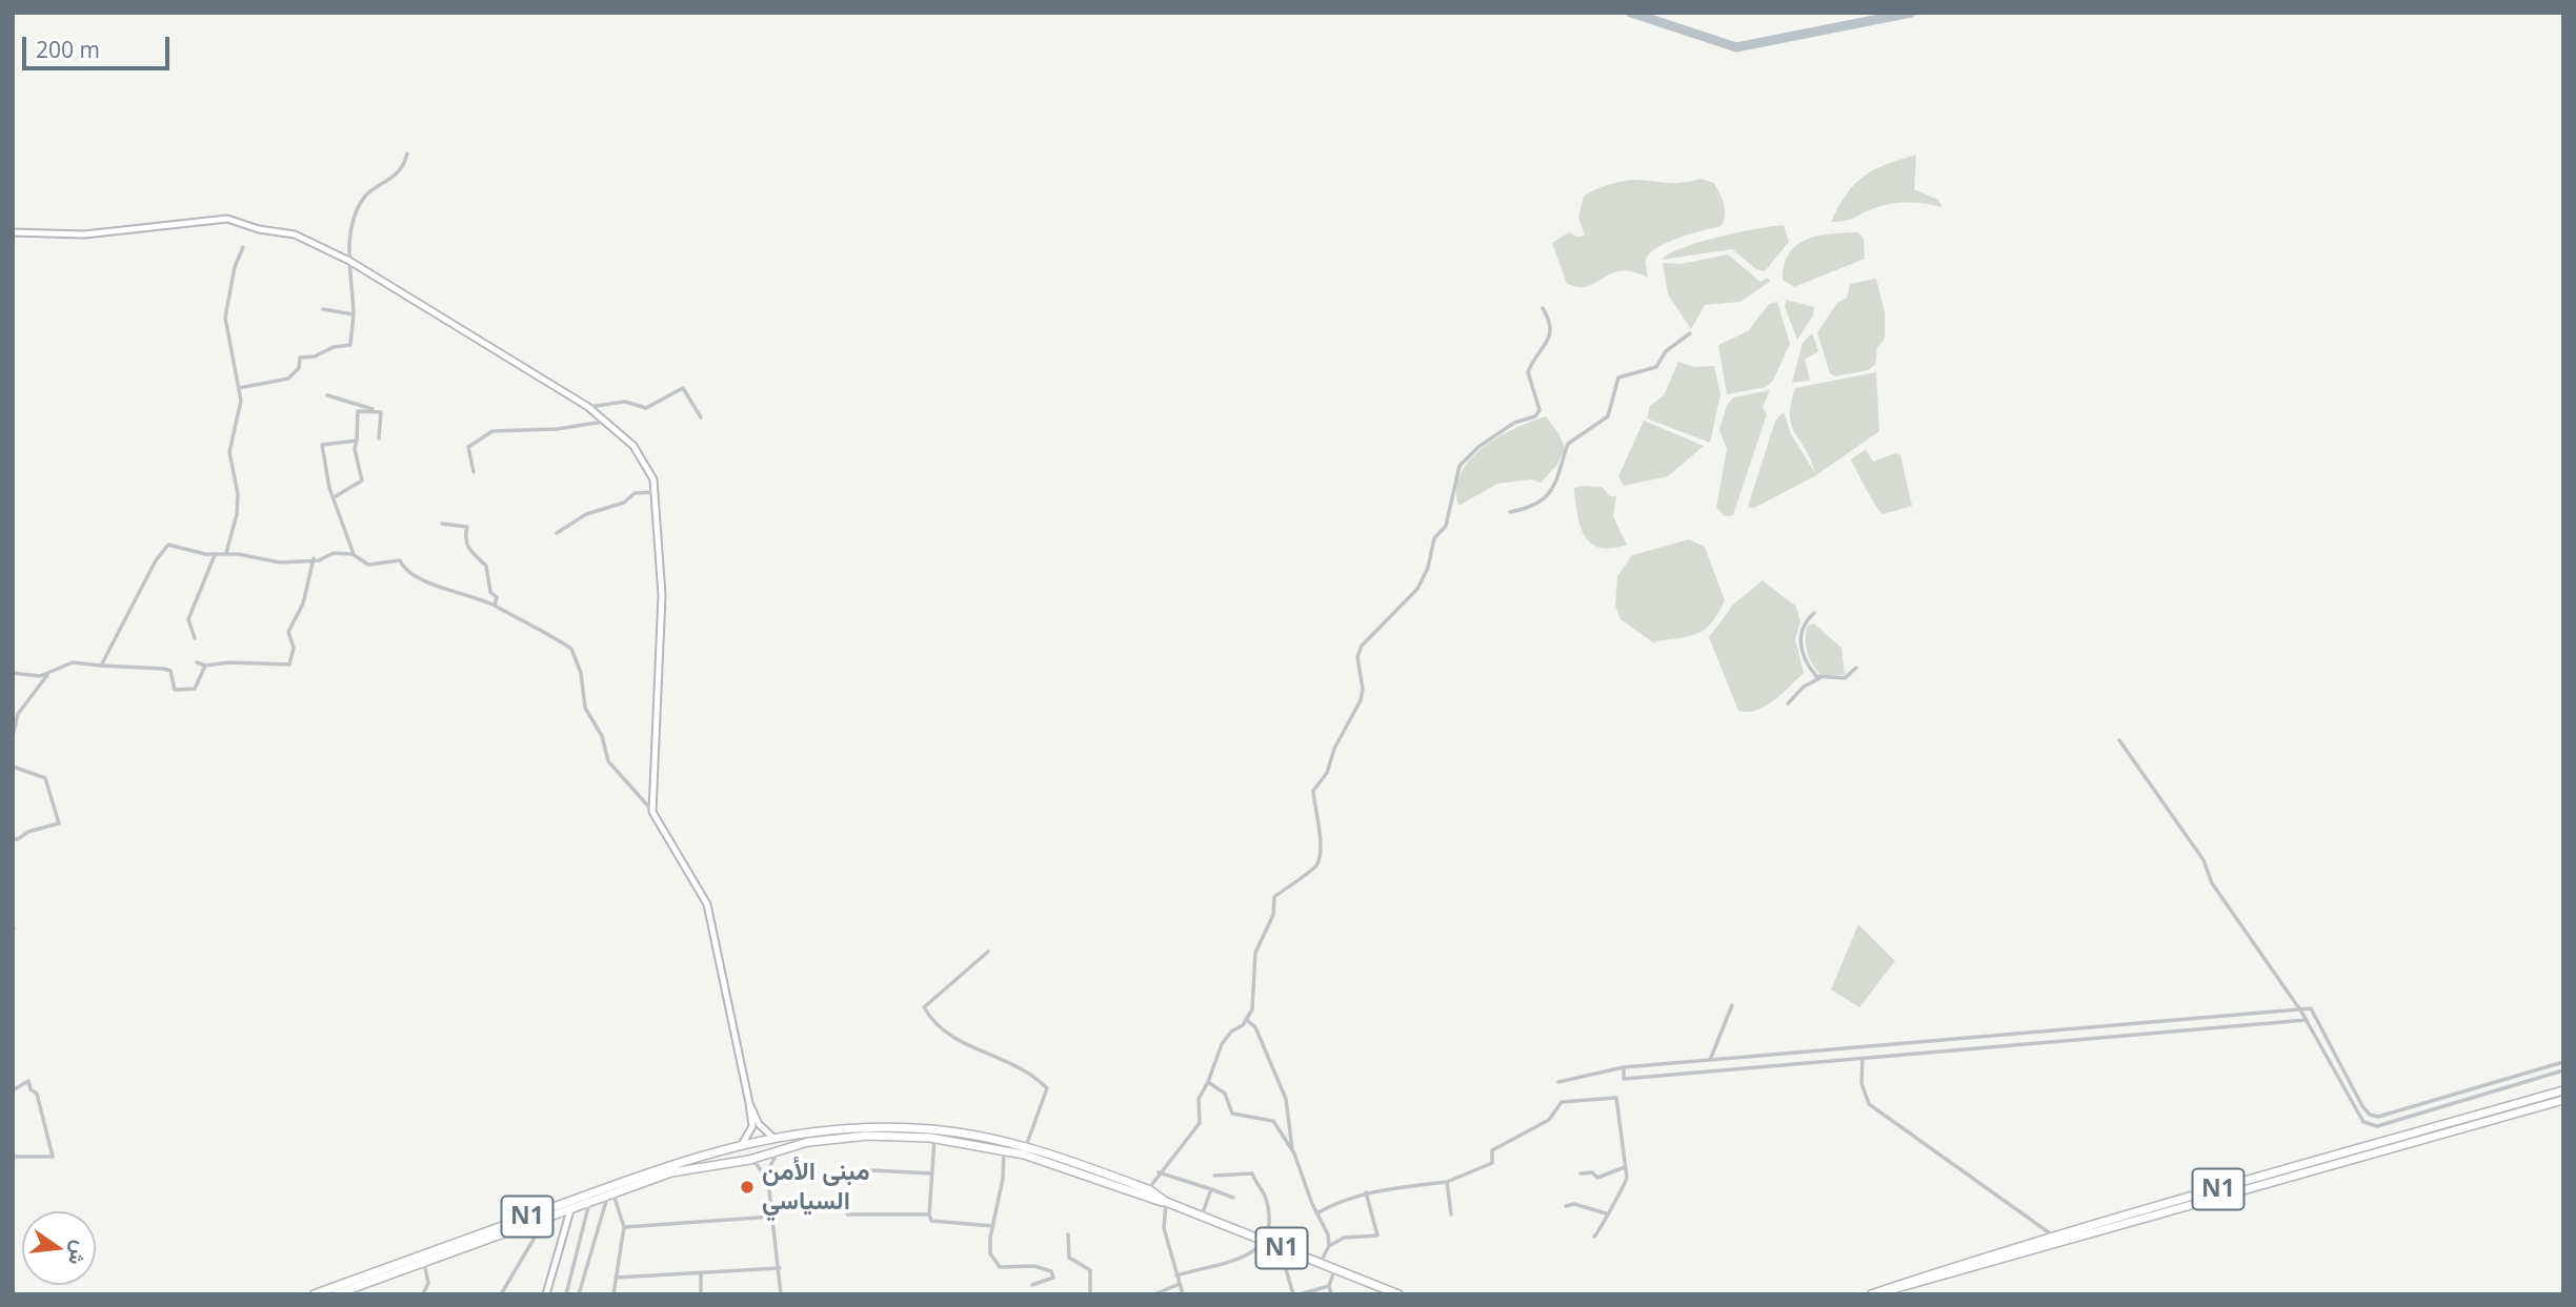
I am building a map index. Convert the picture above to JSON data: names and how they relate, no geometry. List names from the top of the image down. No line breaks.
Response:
{"streets":{"highway":["N1"]},"places":["مبنى الأمن السياسي"],"scale_bar":"200 m","north":"right"}
